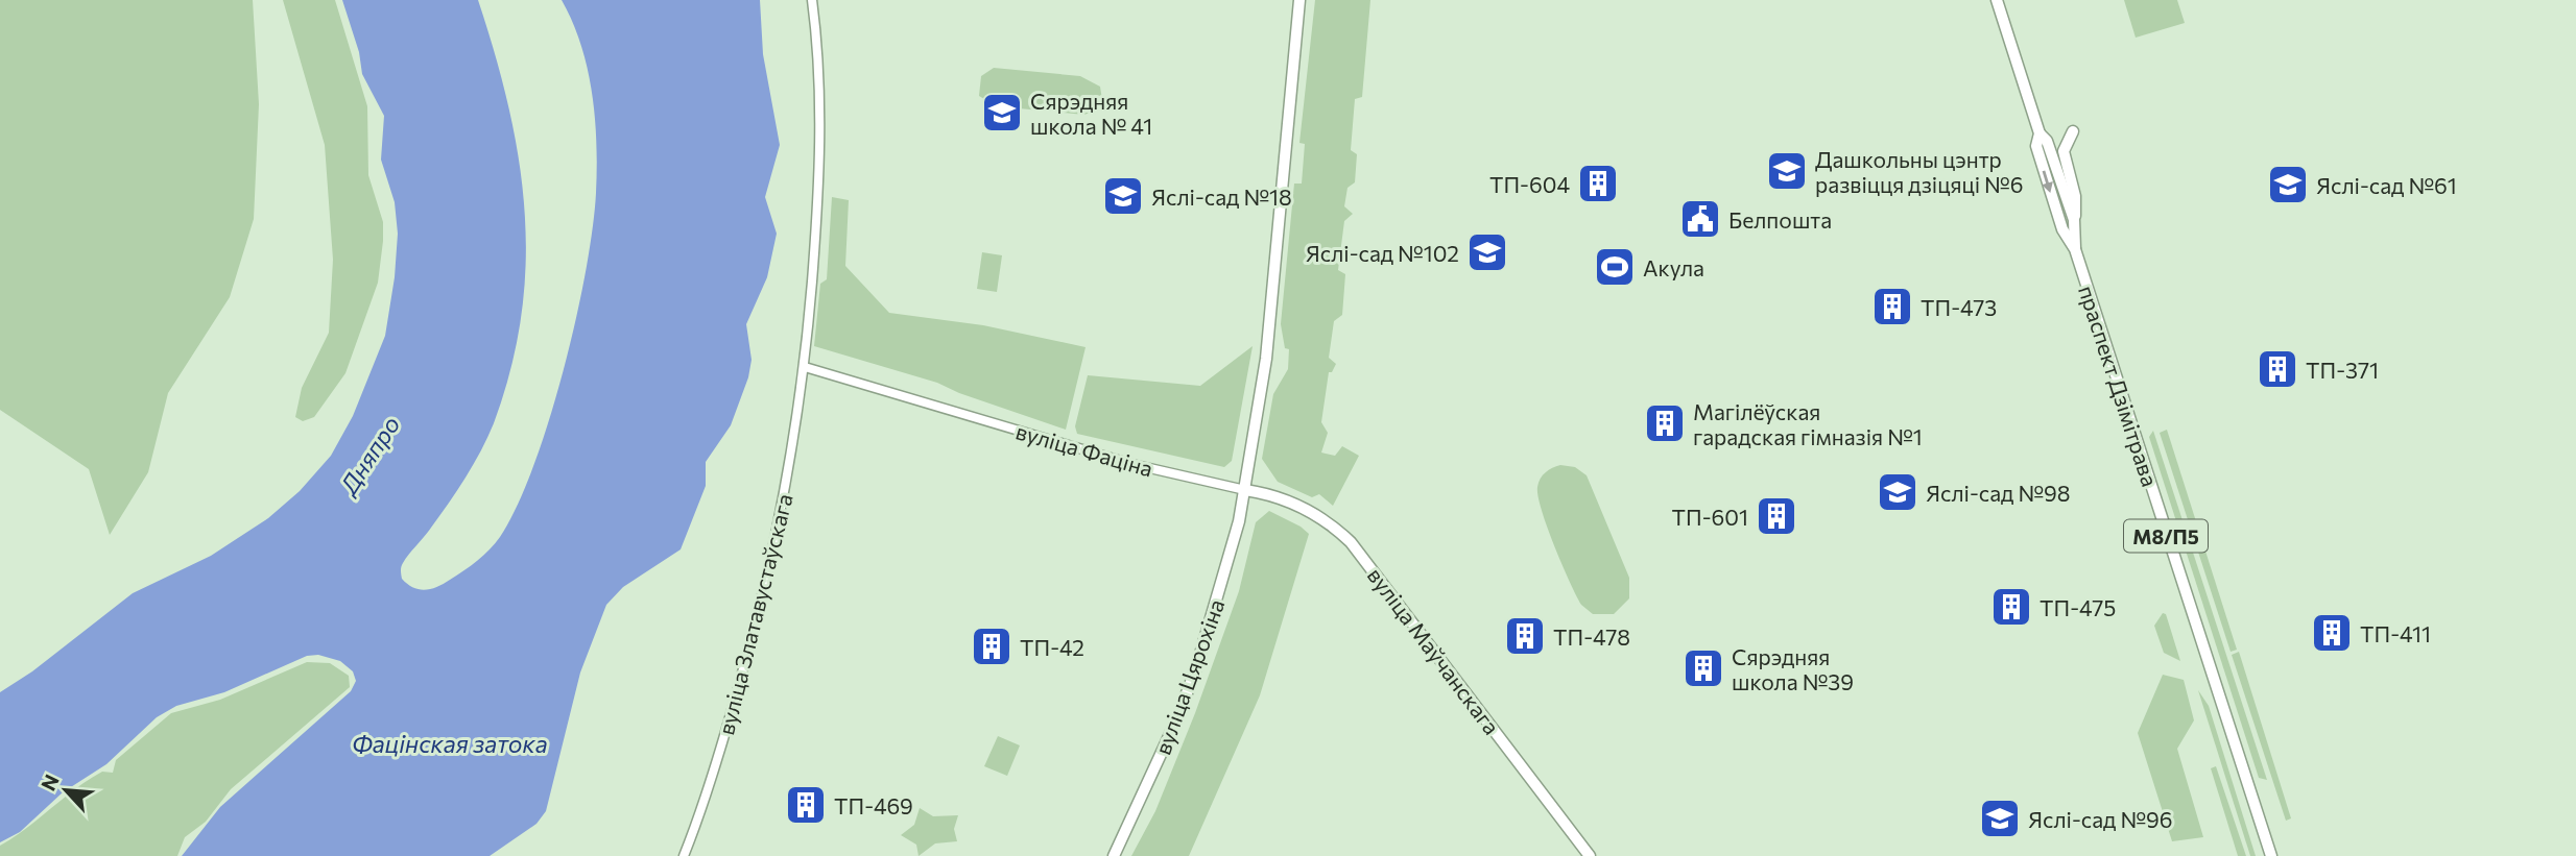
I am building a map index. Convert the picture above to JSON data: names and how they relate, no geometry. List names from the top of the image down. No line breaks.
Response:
{"streets":{"main road":["праспект Дзімітрава","М8/П5","вуліца Маўчанскага","вуліца Цярохіна"],"street":["вуліца Фаціна","вуліца Златавустаўскага"]},"crossings":[["вуліца Фаціна","вуліца Златавустаўскага"],["вуліца Фаціна","вуліца Маўчанскага"],["вуліца Фаціна","вуліца Цярохіна"],["вуліца Маўчанскага","вуліца Цярохіна"]],"water":["Дняпро","Фацінская затока"],"places":{"school or university":["Сярэдняя школа № 41","Дашкольны цэнтр развіцця дзіцяці №6","Яслі-сад №61","Яслі-сад №18","Яслі-сад №102","Яслі-сад №98","Яслі-сад №96"],"building":["ТП-604","ТП-473","ТП-371","Магілёўская гарадская гімназія №1","ТП-601","ТП-475","ТП-411","ТП-478","ТП-42","Сярэдняя школа №39","ТП-469"],"public building":["Белпошта"],"sports":["Акула"]},"north":"top left"}
